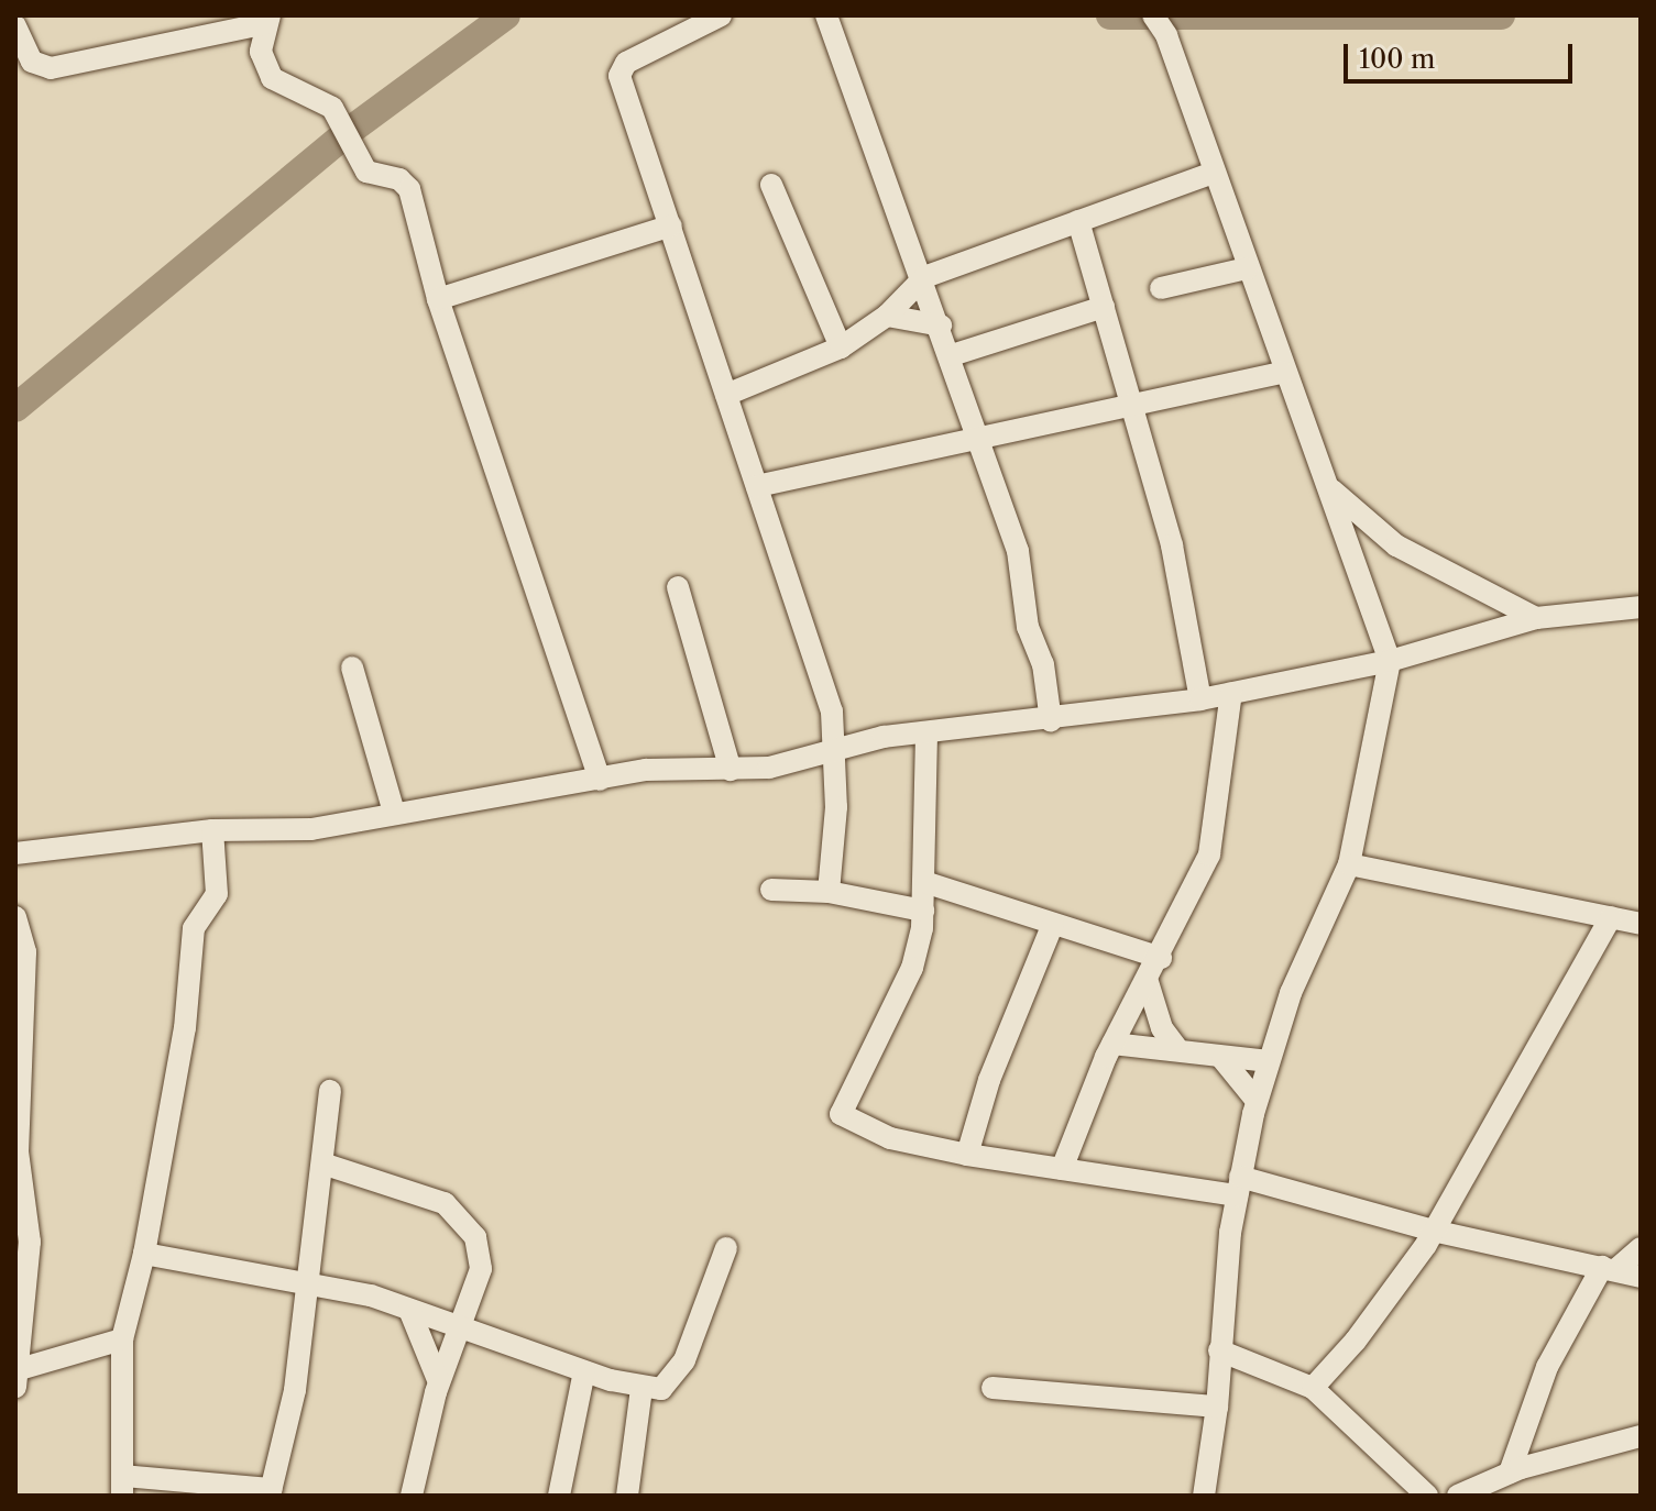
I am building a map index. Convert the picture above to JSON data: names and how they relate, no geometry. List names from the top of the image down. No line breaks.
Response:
{"scale_bar":"100 m"}
